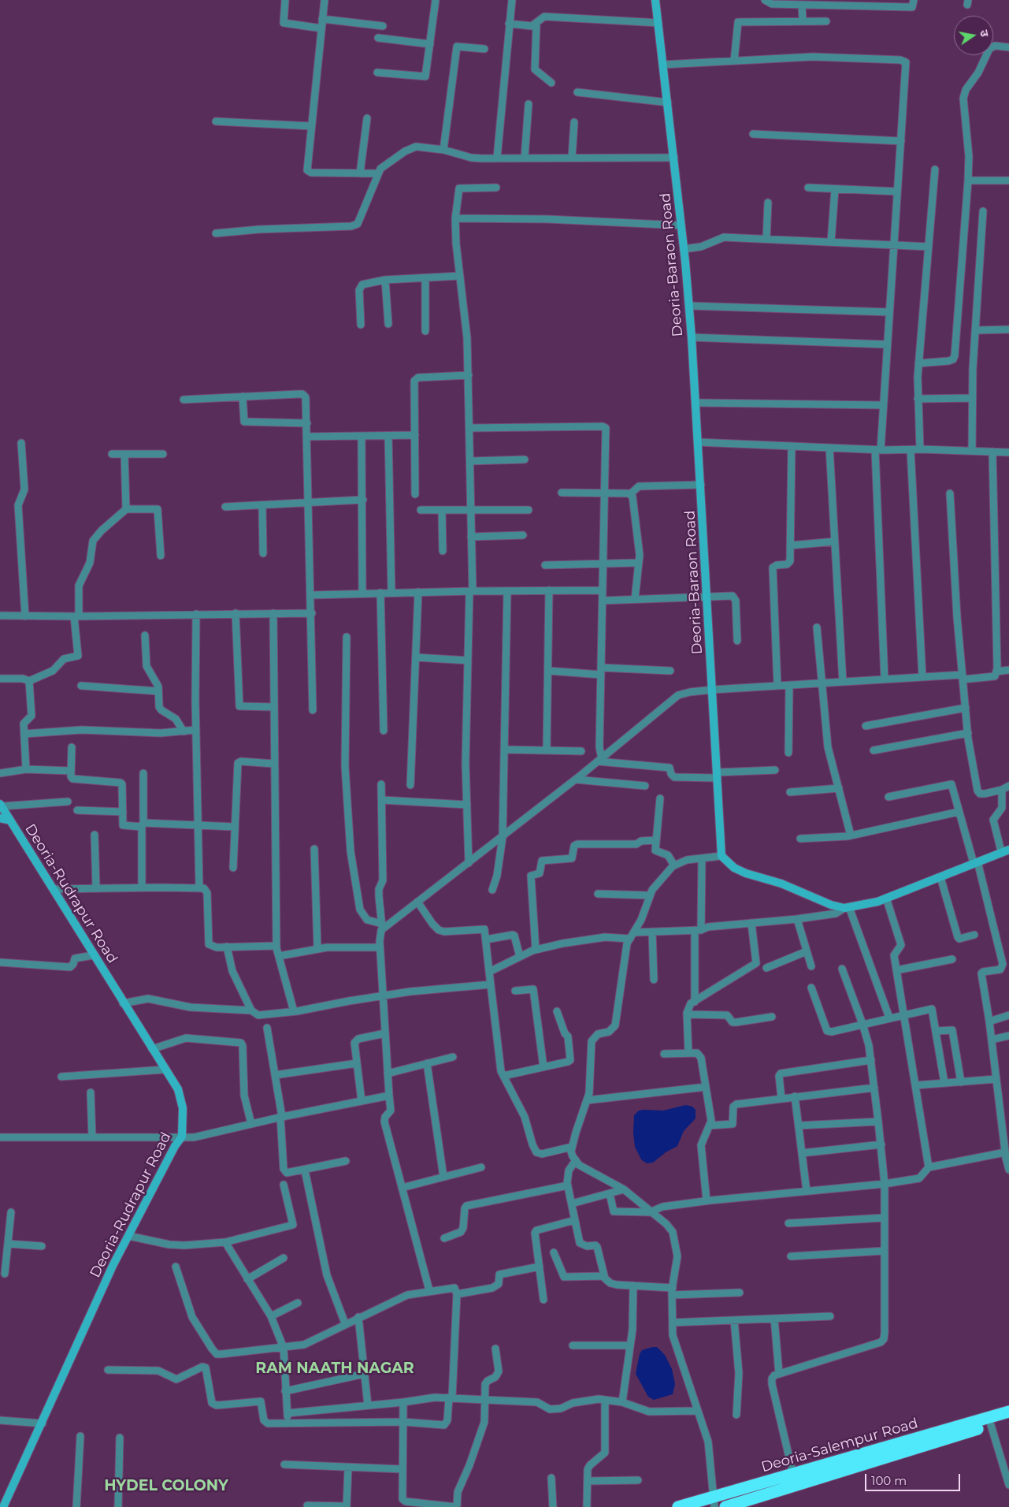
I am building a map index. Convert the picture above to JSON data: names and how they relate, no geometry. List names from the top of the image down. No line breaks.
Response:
{"streets":{"highway":["Deoria-Salempur Road"],"street":["Deoria-Baraon Road","Deoria-Rudrapur Road"]},"districts":["RAM NAATH NAGAR","HYDEL COLONY"],"scale_bar":"100 m","north":"right"}
